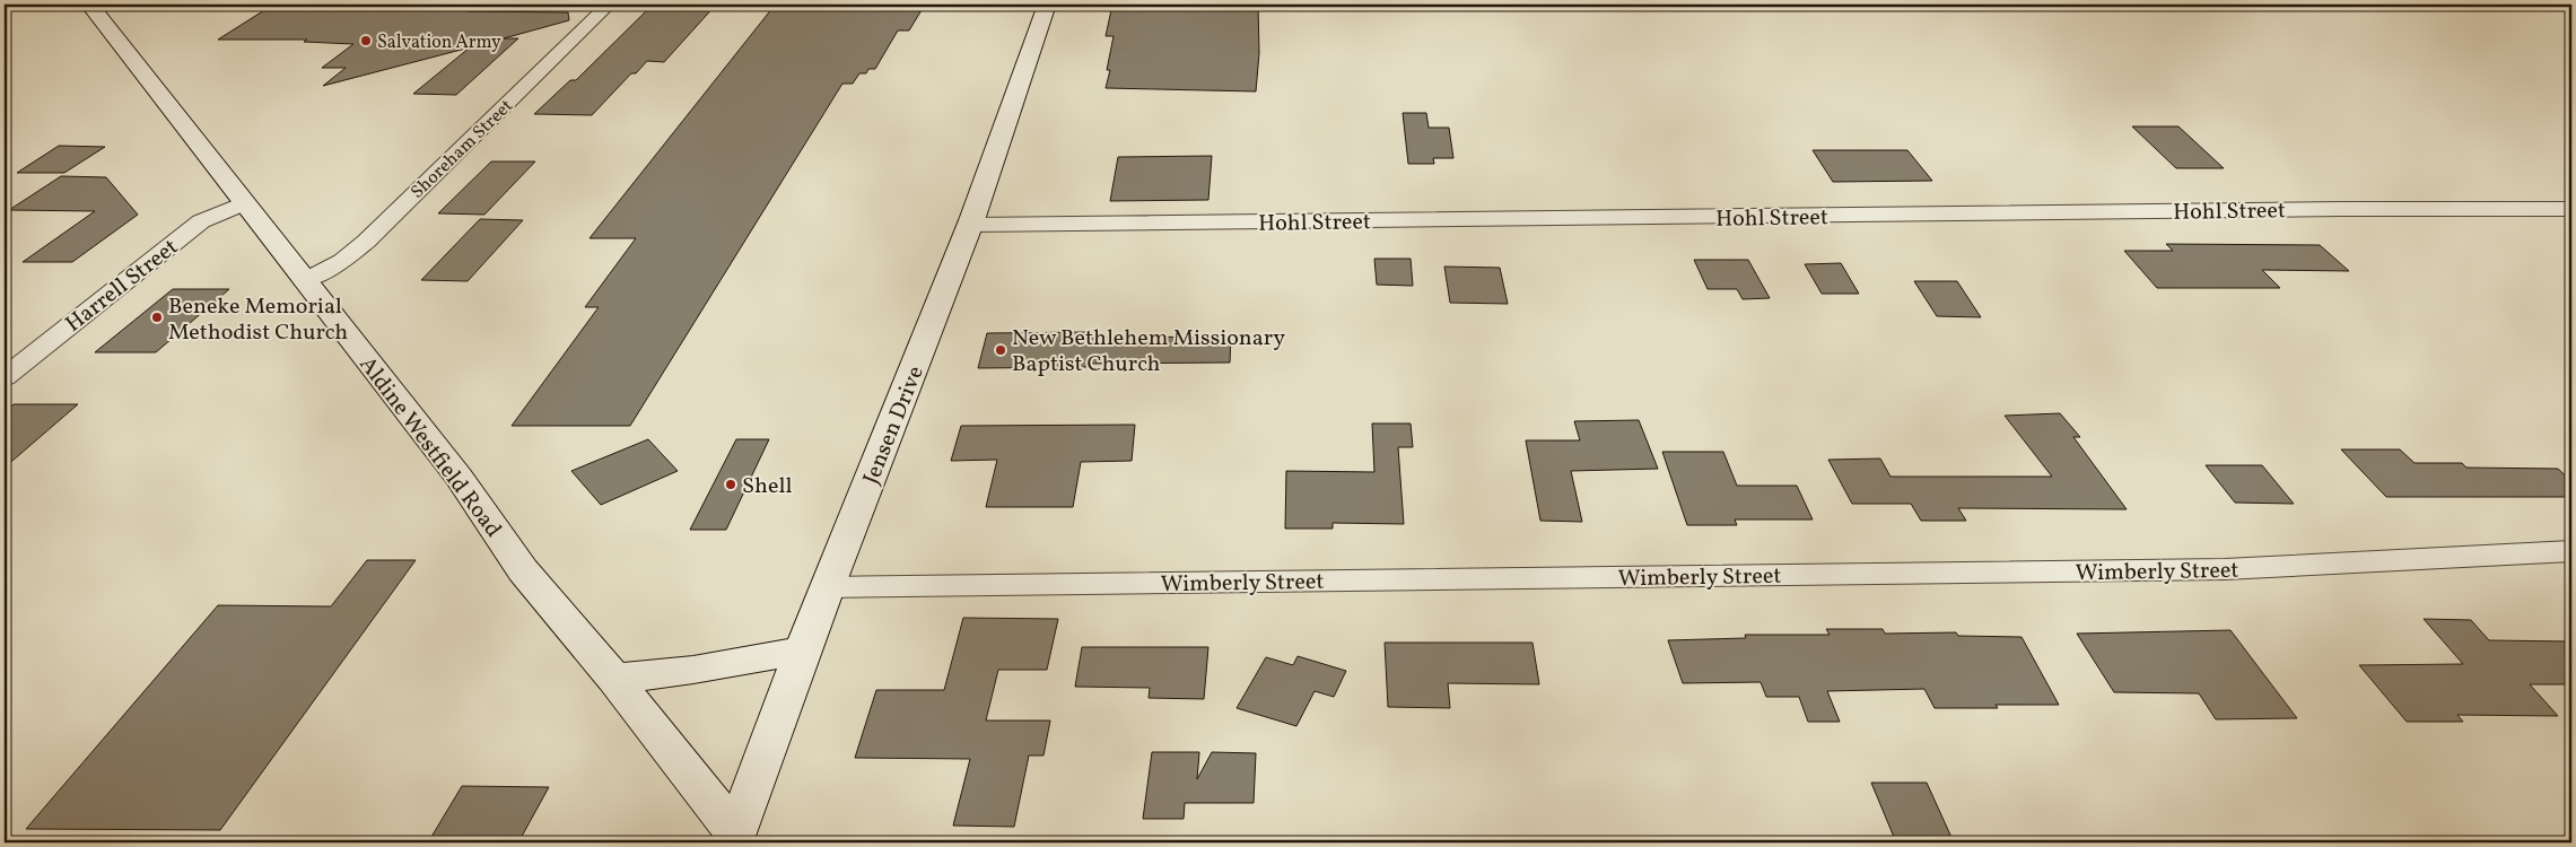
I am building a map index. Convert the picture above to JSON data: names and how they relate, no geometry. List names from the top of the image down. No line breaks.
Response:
{"streets":{"main road":["Jensen Drive","Aldine Westfield Road"],"street":["Shoreham Street","Hohl Street","Harrell Street","Wimberly Street"]},"crossings":[["Shoreham Street","Aldine Westfield Road"],["Hohl Street","Jensen Drive"],["Harrell Street","Aldine Westfield Road"],["Jensen Drive","Aldine Westfield Road"],["Jensen Drive","Wimberly Street"]],"places":["Salvation Army","Beneke Memorial Methodist Church","New Bethlehem Missionary Baptist Church","Shell"]}
